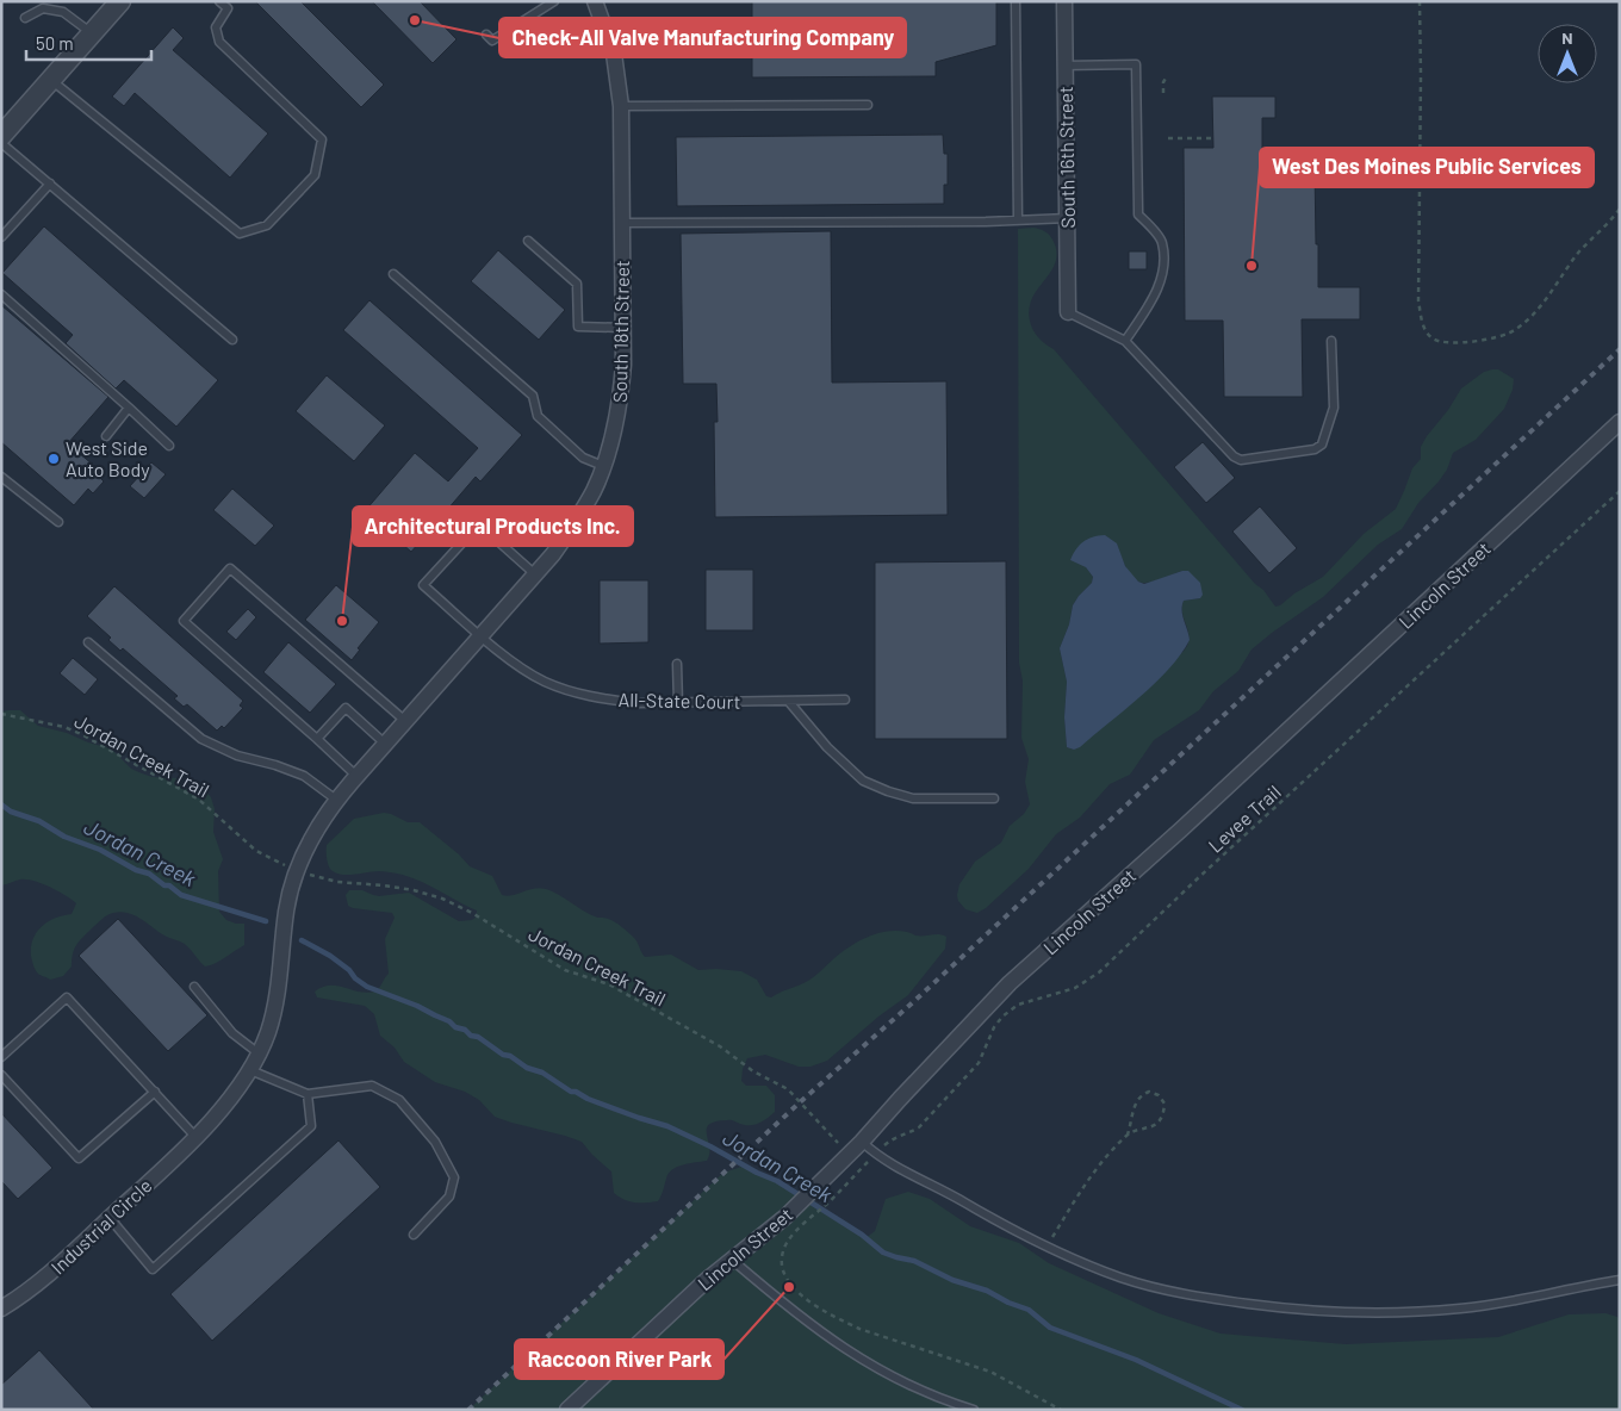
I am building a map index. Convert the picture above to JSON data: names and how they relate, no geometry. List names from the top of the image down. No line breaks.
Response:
{"streets":{"street":["South 16th Street","South 18th Street","Lincoln Street","Industrial Circle"],"lane":["All-State Court"],"path":["Jordan Creek Trail","Levee Trail"]},"crossings":[["South 18th Street","All-State Court"],["South 18th Street","Industrial Circle"]],"water":["Jordan Creek"],"places":["Check-All Valve Manufacturing Company","West Des Moines Public Services","West Side Auto Body","Architectural Products Inc.","Raccoon River Park"],"scale_bar":"50 m","north":"top"}
